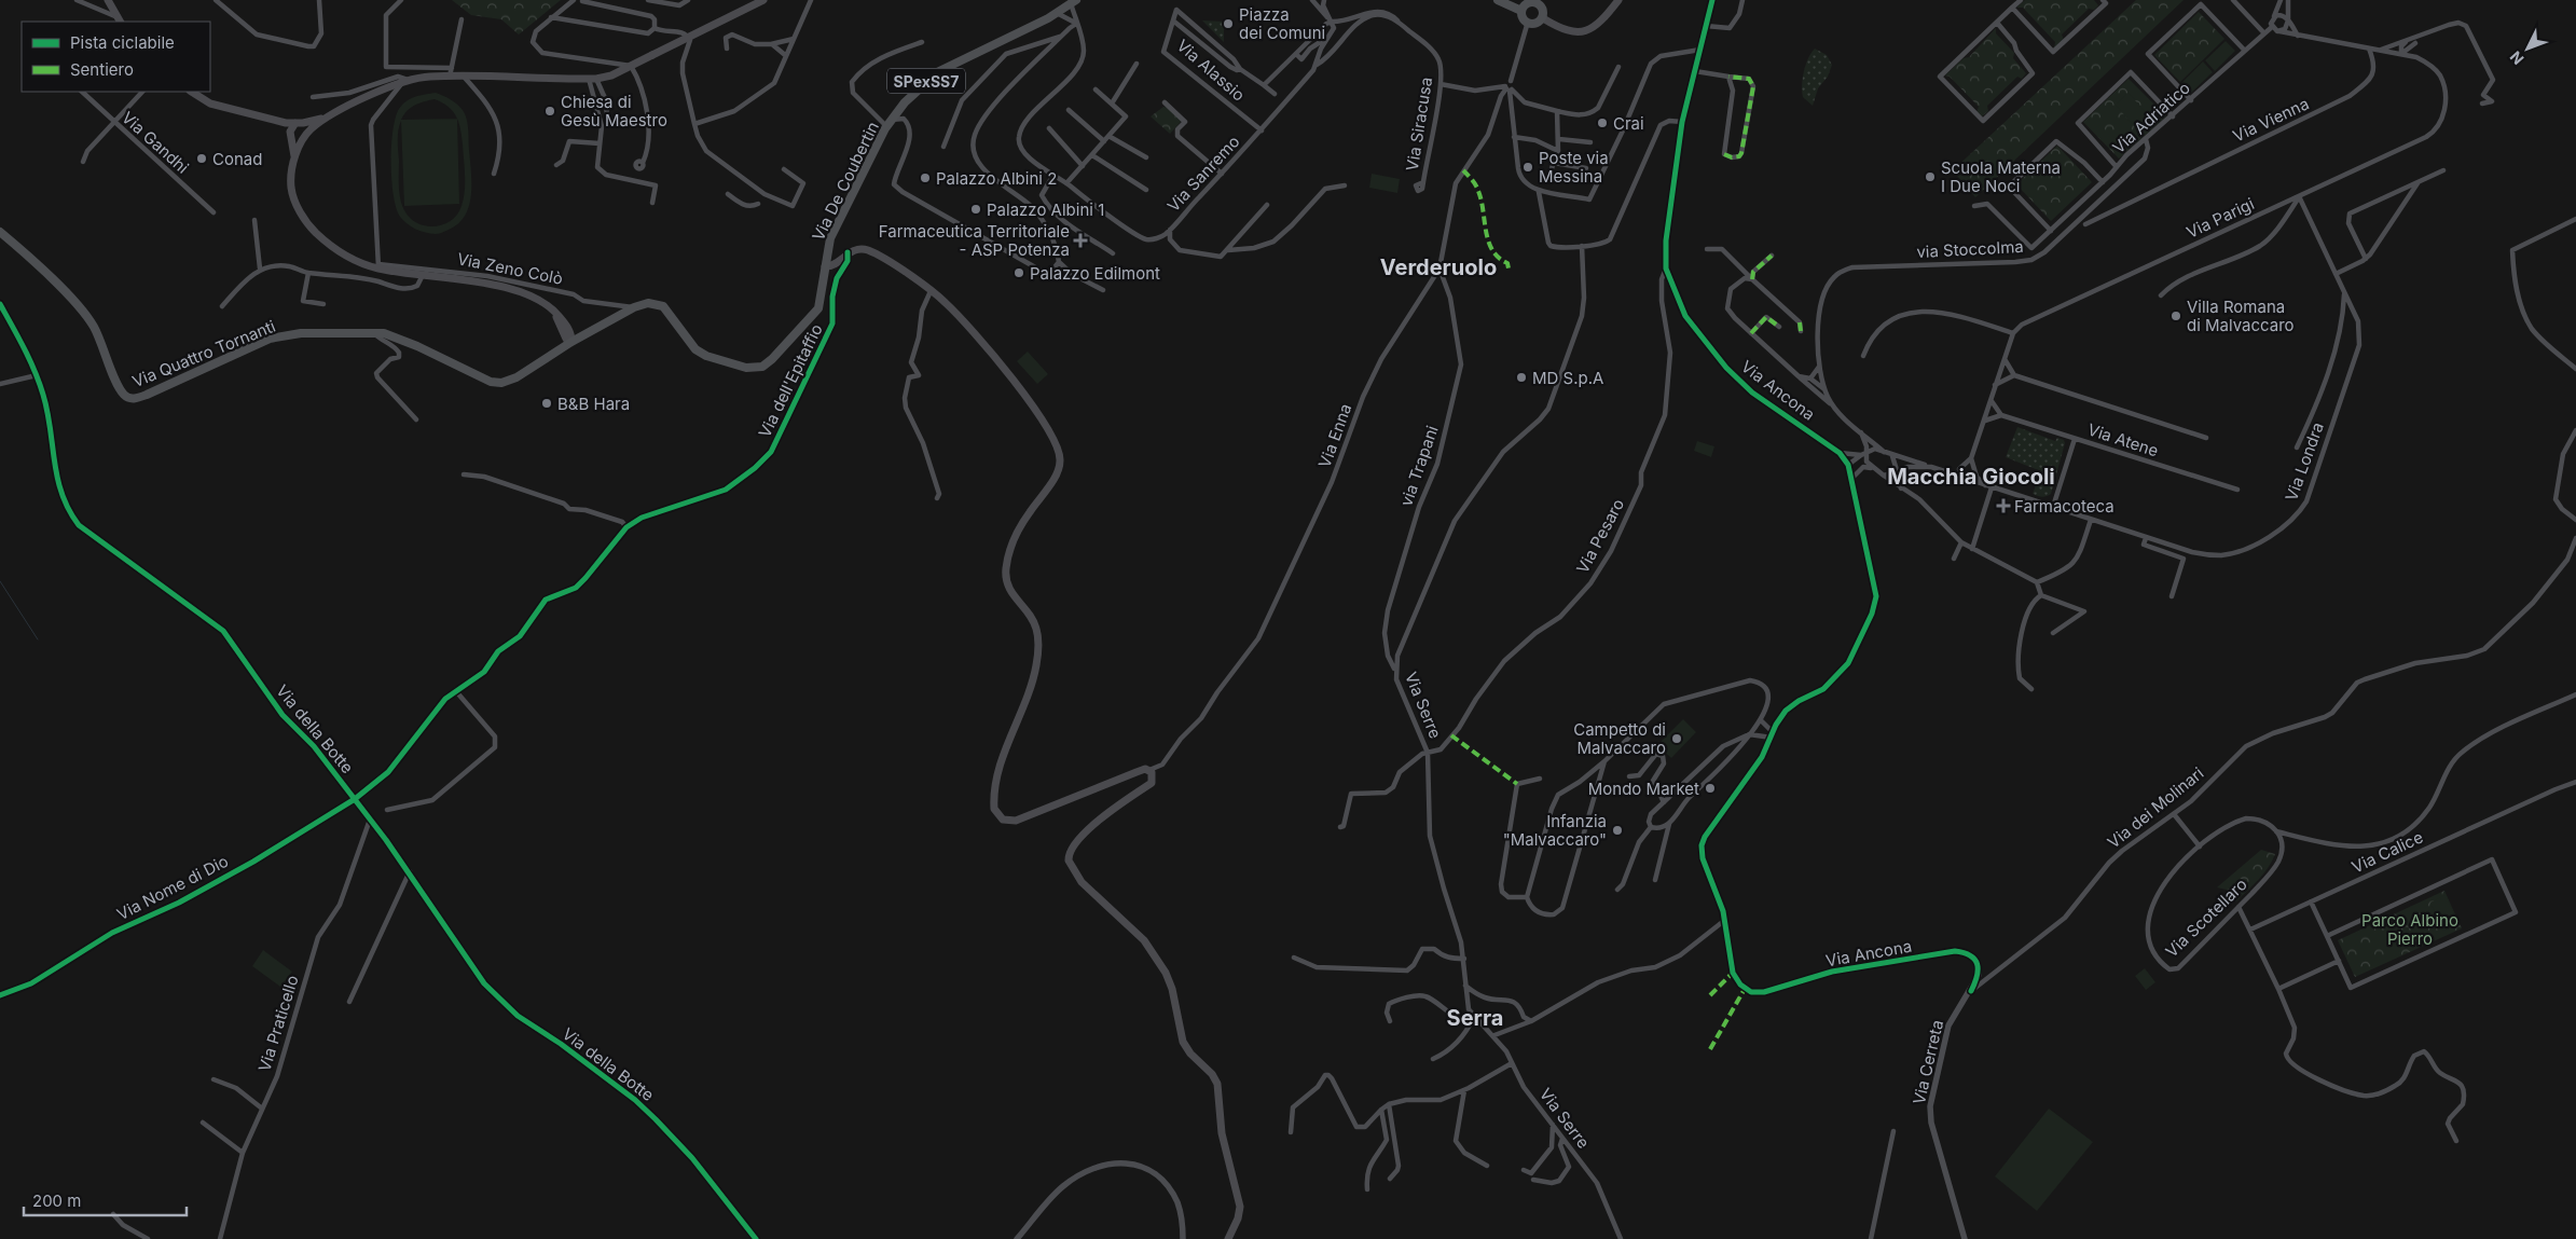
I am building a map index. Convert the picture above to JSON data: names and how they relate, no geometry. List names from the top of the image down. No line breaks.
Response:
{"streets":{"main road":["SPexSS7","Via De Coubertin","Via Quattro Tornanti"],"street":["Via Alassio","Via Adriatico","Via Vienna","Via Siracusa","Via Gandhi","Via Sanremo","Via Parigi","via Stoccolma","Via Zeno Colò","Via dell'Epitaffio","Via Ancona","Via Enna","Via Atene","Via Londra","via Trapani","Via Pesaro","Via Serre","Via della Botte","Via dei Molinari","Via Calice","Via Nome di Dio","Via Scotellaro","Via Praticello","Via Cerreta"]},"crossings":[["Via Alassio","Via Sanremo"],["SPexSS7","Via Sanremo"],["SPexSS7","Via De Coubertin"],["Via Adriatico","via Stoccolma"],["Via Vienna","Via Parigi"],["Via Siracusa","Via Sanremo"],["Via De Coubertin","Via Zeno Colò"],["Via De Coubertin","Via Quattro Tornanti"],["Via Parigi","Via Londra"],["Via dell'Epitaffio","Via della Botte"],["Via dell'Epitaffio","Via Nome di Dio"],["Via Ancona","Via Pesaro"],["Via Ancona","Via dei Molinari"],["Via Ancona","Via Cerreta"],["Via Enna","via Trapani"],["via Trapani","Via Serre"],["Via Pesaro","Via Serre"],["Via della Botte","Via Nome di Dio"],["Via della Botte","Via Praticello"],["Via dei Molinari","Via Cerreta"]],"districts":["Verderuolo","Macchia Giocoli","Serra"],"parks":["Parco Albino Pierro"],"places":{"other":["Piazza dei Comuni","Chiesa di Gesù Maestro","Crai","Conad","Poste via Messina","Scuola Materna I Due Noci","Palazzo Albini 2","Palazzo Albini 1","Palazzo Edilmont","Villa Romana di Malvaccaro","MD S.p.A","B&B Hara","Campetto di Malvaccaro","Mondo Market","Infanzia \"Malvaccaro\""],"health":["Farmaceutica Territoriale - ASP Potenza","Farmacoteca"]},"legend":["Pista ciclabile","Sentiero"],"scale_bar":"200 m","north":"bottom left"}
